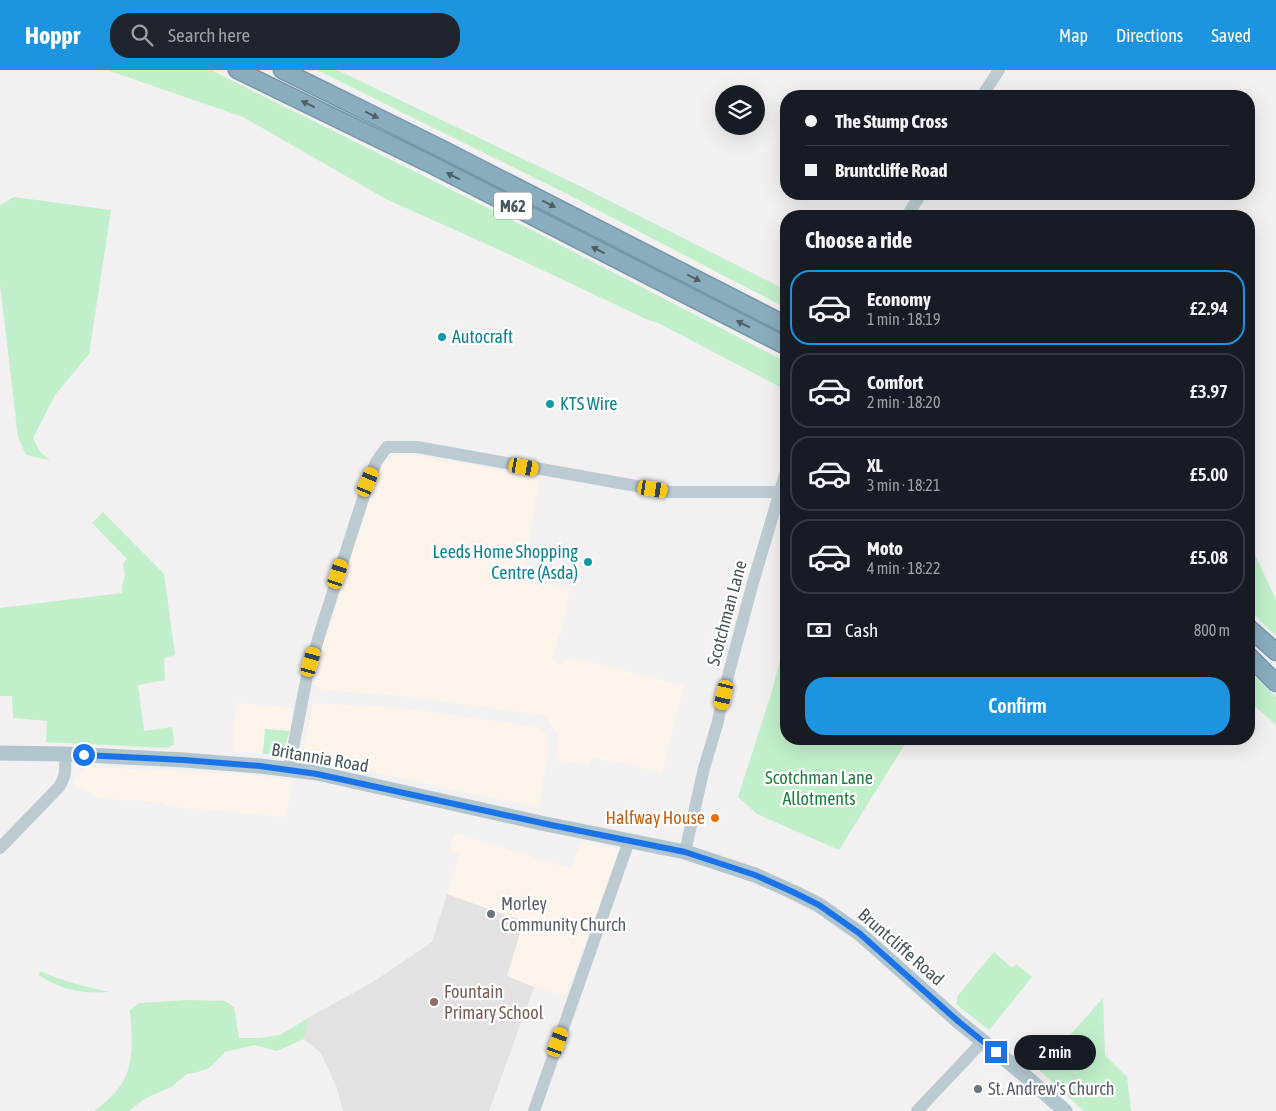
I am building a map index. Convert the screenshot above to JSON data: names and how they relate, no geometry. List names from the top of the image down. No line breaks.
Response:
{"streets":{"highway":["M62"],"main road":["Britannia Road","Bruntcliffe Road"],"street":["Scotchman Lane"]},"crossings":[["Scotchman Lane","Bruntcliffe Road"],["Britannia Road","Bruntcliffe Road"]],"parks":["Scotchman Lane Allotments"],"places":["Autocraft","KTS Wire","Leeds Home Shopping Centre (Asda)","Halfway House","Morley Community Church","Fountain Primary School","St. Andrew's Church"],"page":{"header":"Hoppr","search":"Search here","nav":["Map","Directions","Saved"],"banner":["The Stump Cross","Bruntcliffe Road"],"heading":"Choose a ride","list":[{"name":"Economy","note":"1 min · 18:19","value":"£2.94"},{"name":"Comfort","note":"2 min · 18:20","value":"£3.97"},{"name":"XL","note":"3 min · 18:21","value":"£5.00"},{"name":"Moto","note":"4 min · 18:22","value":"£5.08"}],"pay":["Cash","800 m"],"buttons":"Confirm","bubble":"2 min"}}
